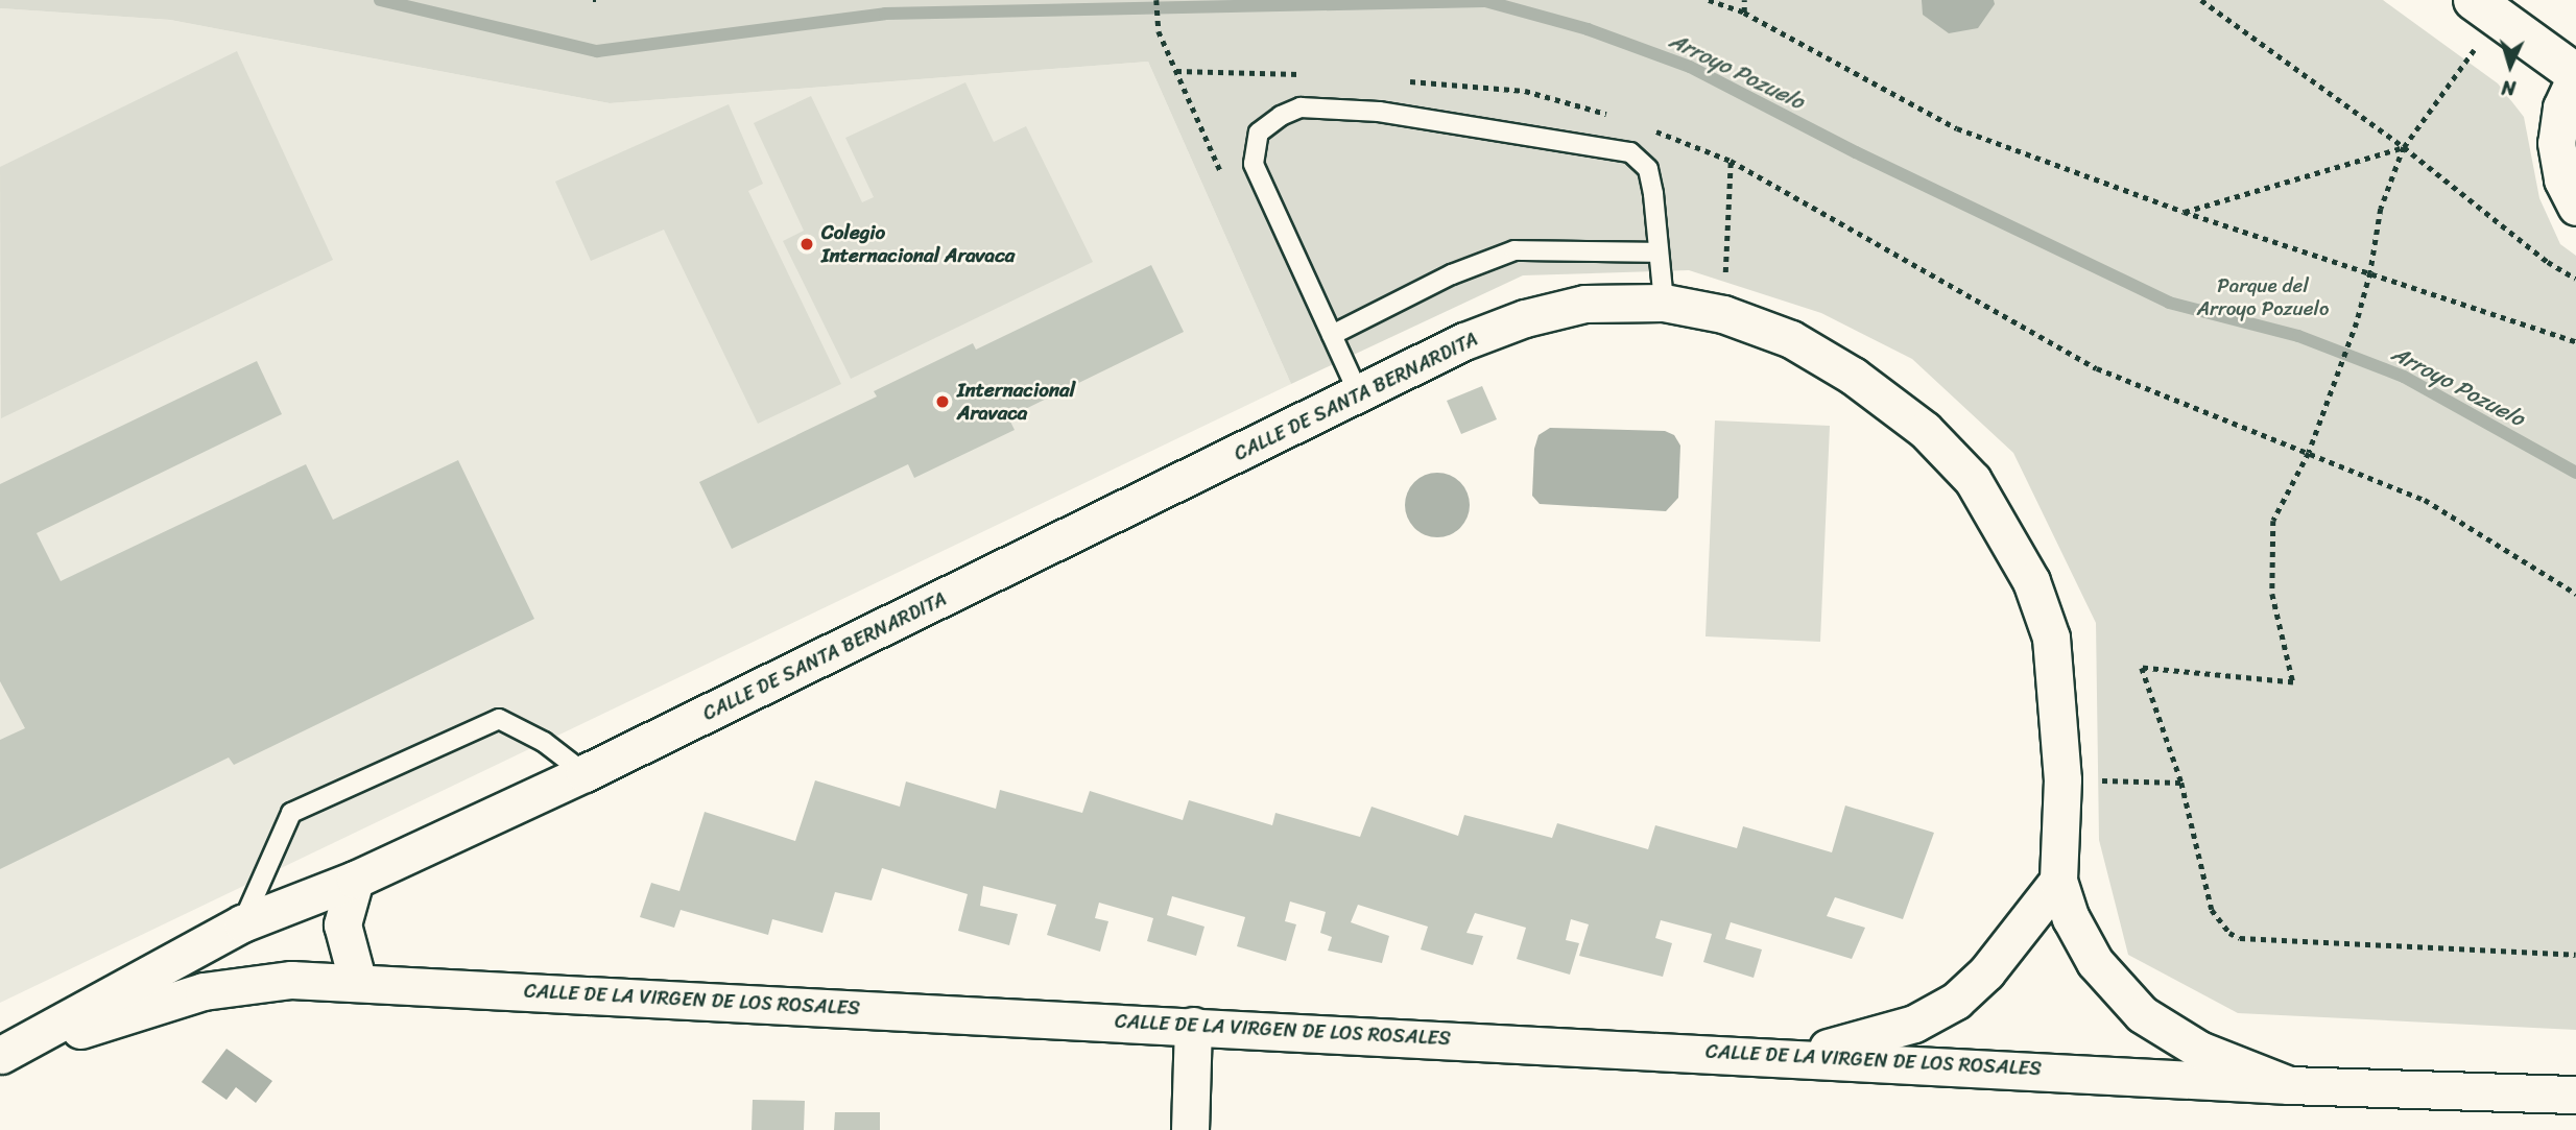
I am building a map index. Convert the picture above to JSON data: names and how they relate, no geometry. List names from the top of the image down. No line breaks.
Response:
{"streets":{"street":["CALLE DE SANTA BERNARDITA","CALLE DE LA VIRGEN DE LOS ROSALES"]},"crossings":[["CALLE DE SANTA BERNARDITA","CALLE DE LA VIRGEN DE LOS ROSALES"]],"water":["Arroyo Pozuelo"],"parks":["Parque del Arroyo Pozuelo"],"places":["Colegio Internacional Aravaca","Internacional Aravaca"],"north":"bottom"}
